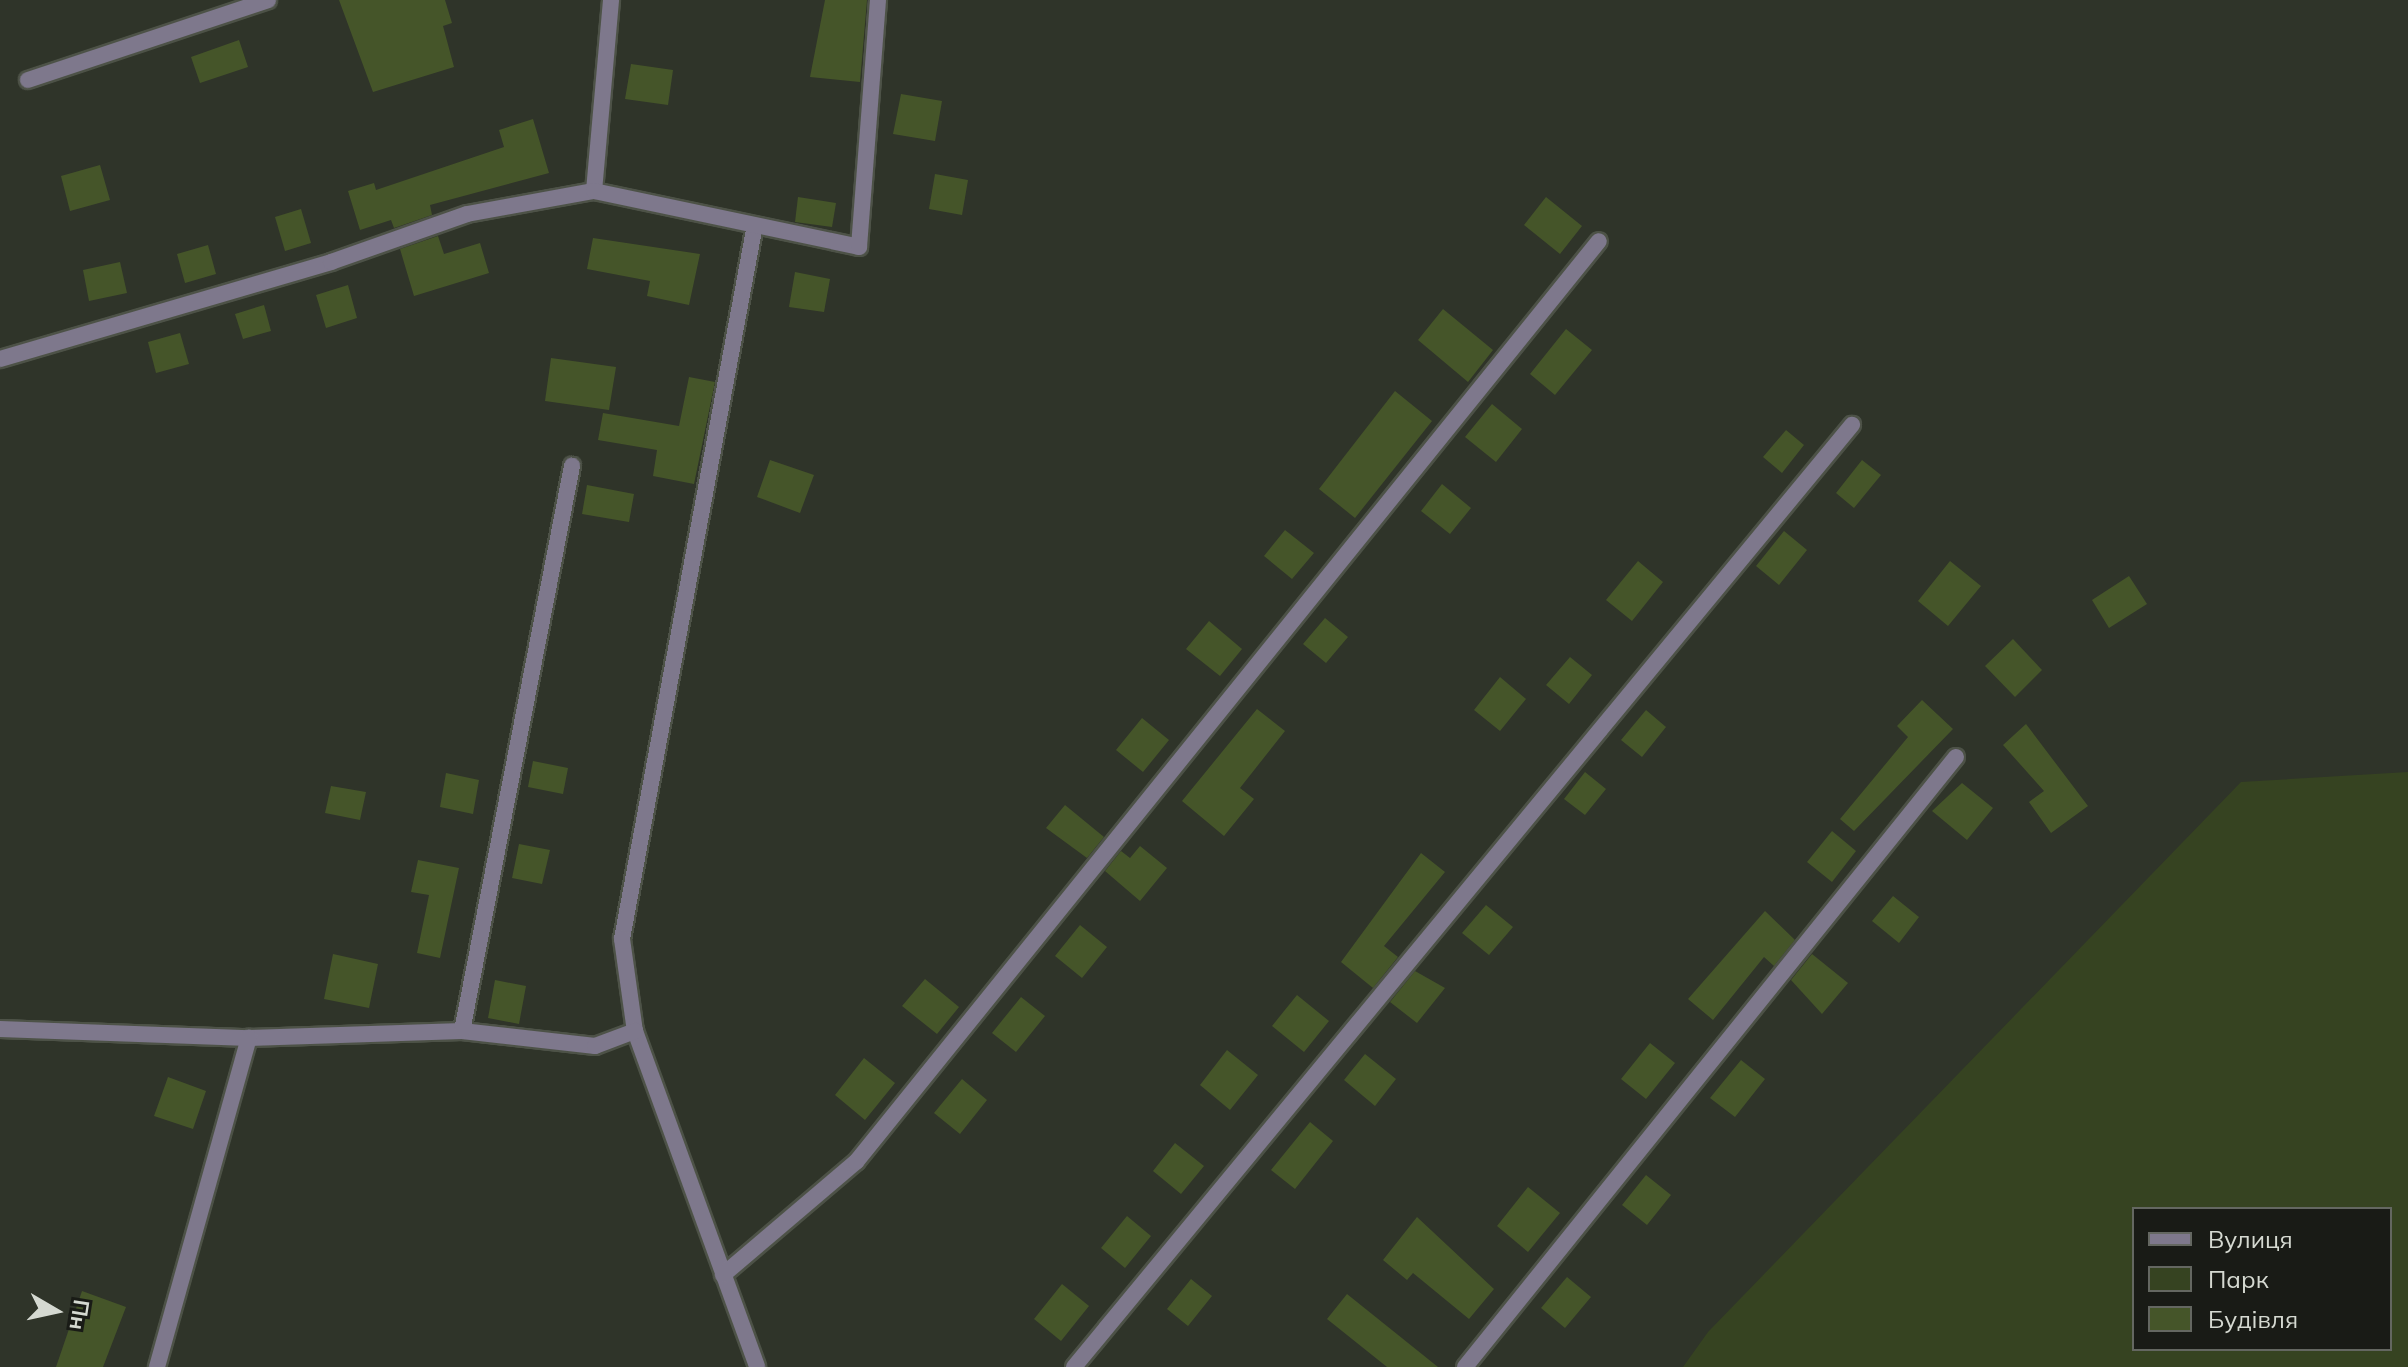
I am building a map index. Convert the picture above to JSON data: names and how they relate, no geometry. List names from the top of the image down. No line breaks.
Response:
{"legend":["Вулиця","Парк","Будівля"],"north":"right"}
